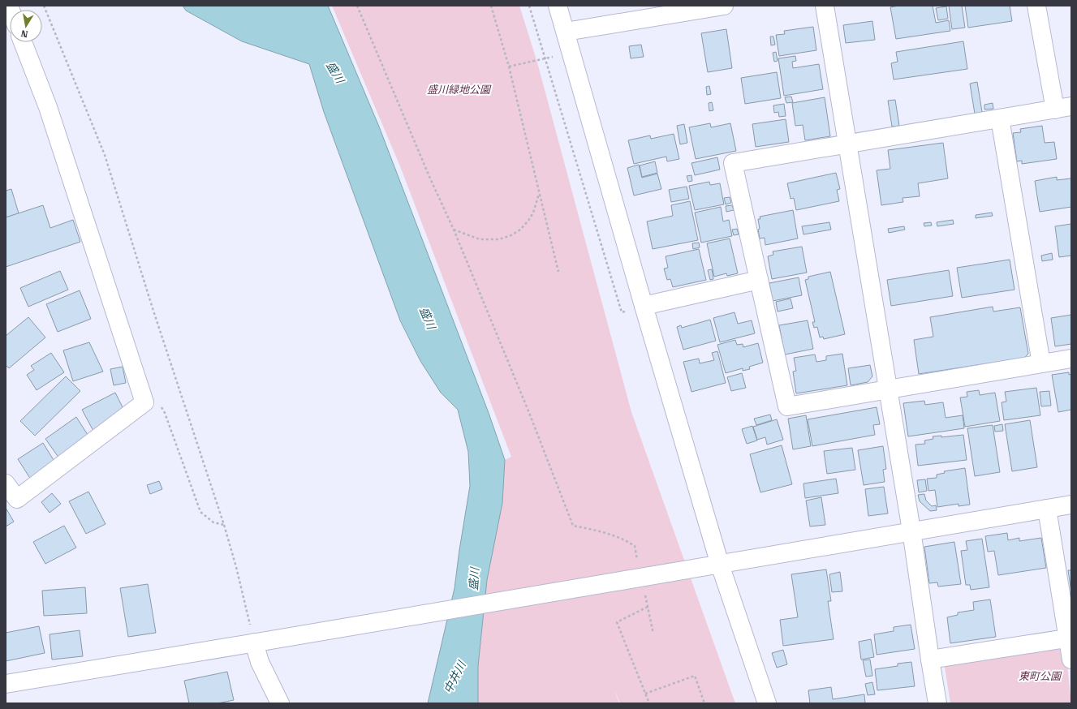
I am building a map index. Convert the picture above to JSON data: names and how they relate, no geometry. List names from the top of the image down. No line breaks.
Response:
{"water":["盛川","中井川"],"parks":["盛川緑地公園","東町公園"],"north":"bottom"}
